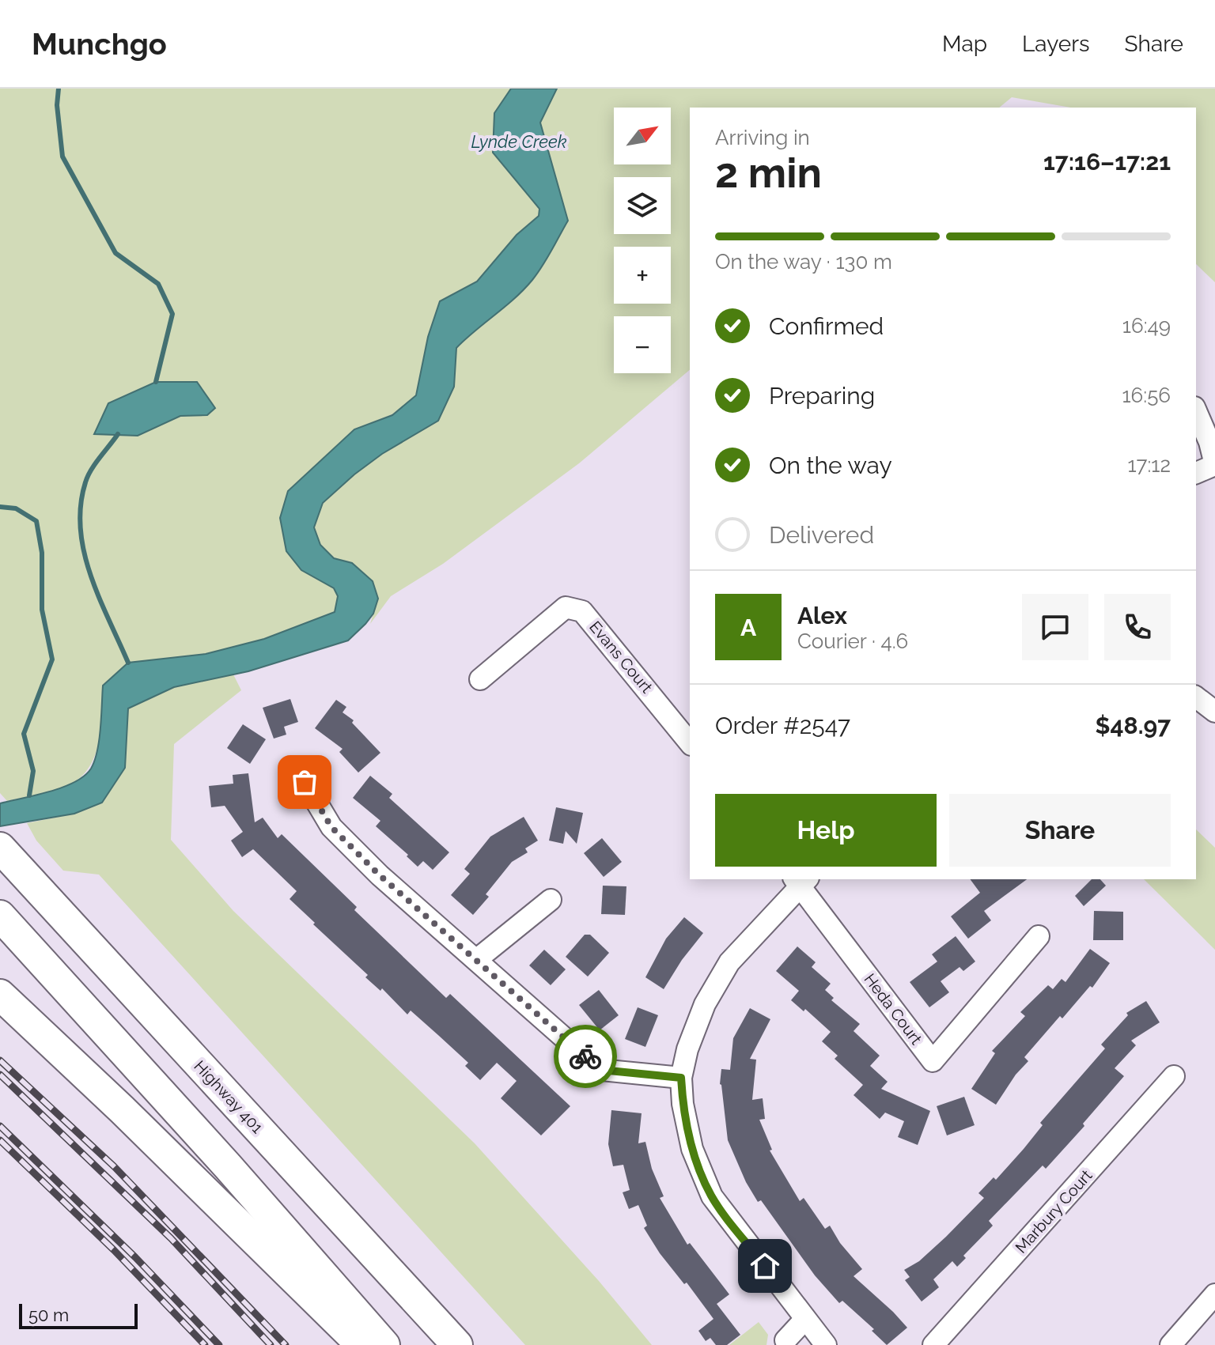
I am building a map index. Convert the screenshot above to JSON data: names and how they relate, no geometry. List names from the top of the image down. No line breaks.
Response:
{"streets":{"highway":["Highway 401"],"street":["Evans Court","Heda Court","Marbury Court"]},"water":["Lynde Creek"],"scale_bar":"50 m","north":"top right","page":{"header":"Munchgo","nav":["Map","Layers","Share"],"map_buttons":["+","−"],"heading":["2 min","Arriving in","17:16–17:21"],"panel":["Alex","Courier · 4.6","Order #2547","$48.97"],"bar":"On the way · 130 m","list":[["Confirmed","16:49"],["Preparing","16:56"],["On the way","17:12"],"Delivered"],"round":"A","buttons":["Help","Share"],"scale":"50 m"}}
